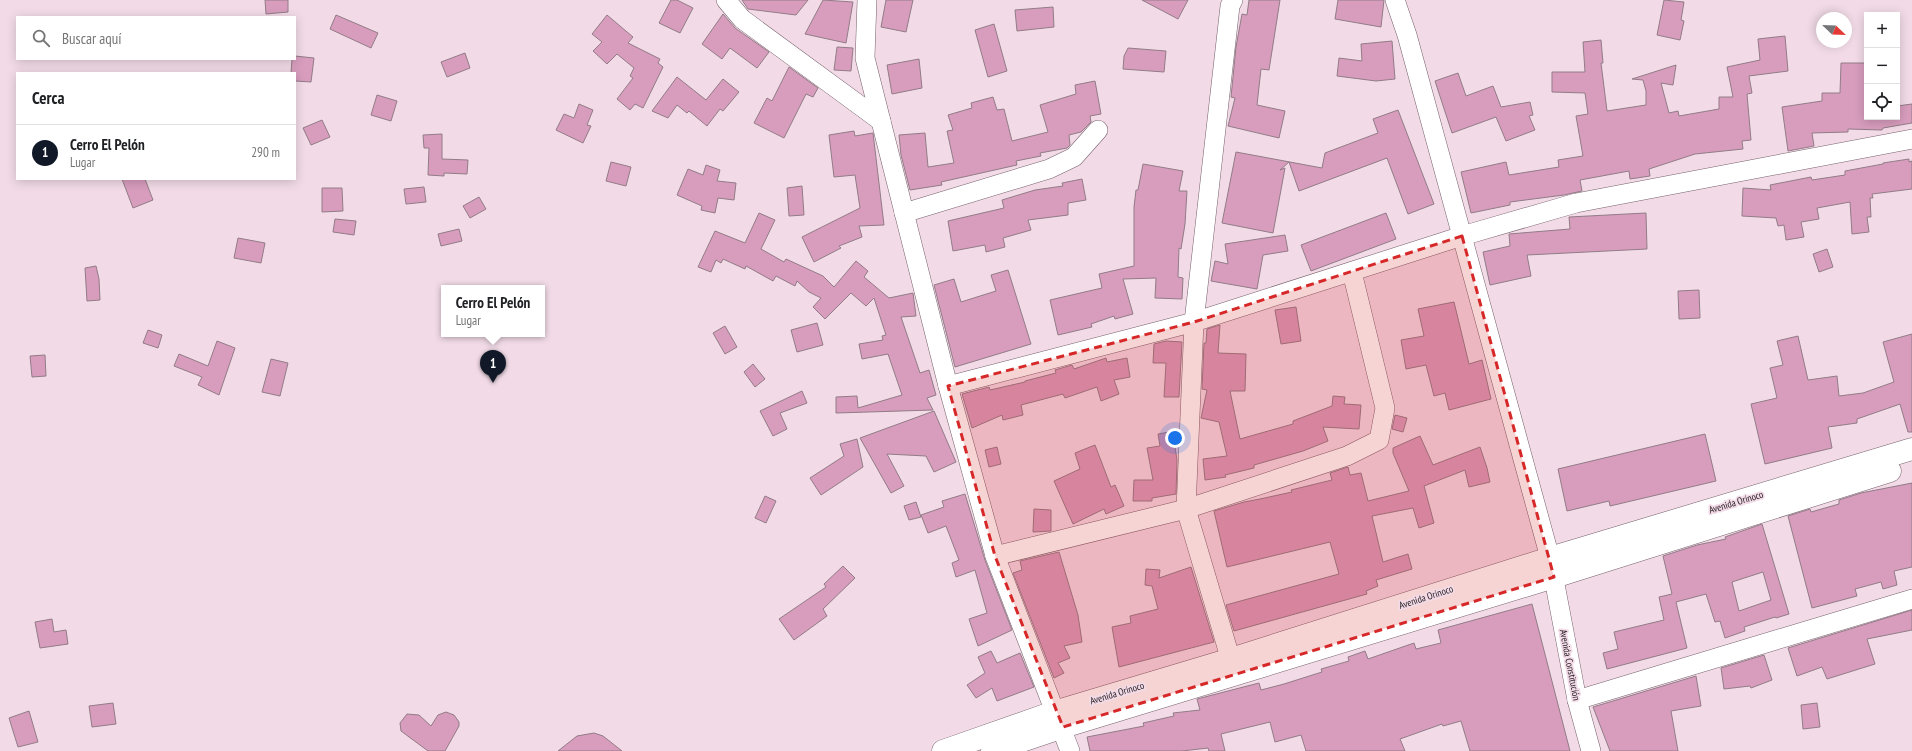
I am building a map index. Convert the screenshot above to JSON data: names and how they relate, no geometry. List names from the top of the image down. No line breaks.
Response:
{"streets":{"main road":["Avenida Orinoco"],"street":["Avenida Constitución"]},"crossings":[["Avenida Orinoco","Avenida Constitución"]],"north":"bottom right","page":{"map_buttons":["+","−"],"search":"Buscar aquí","heading":"Cerca","list":[{"mark":"1","name":"Cerro El Pelón","note":"Lugar","value":"290 m"}],"popup":["Cerro El Pelón","Lugar"],"pins":"1"}}
